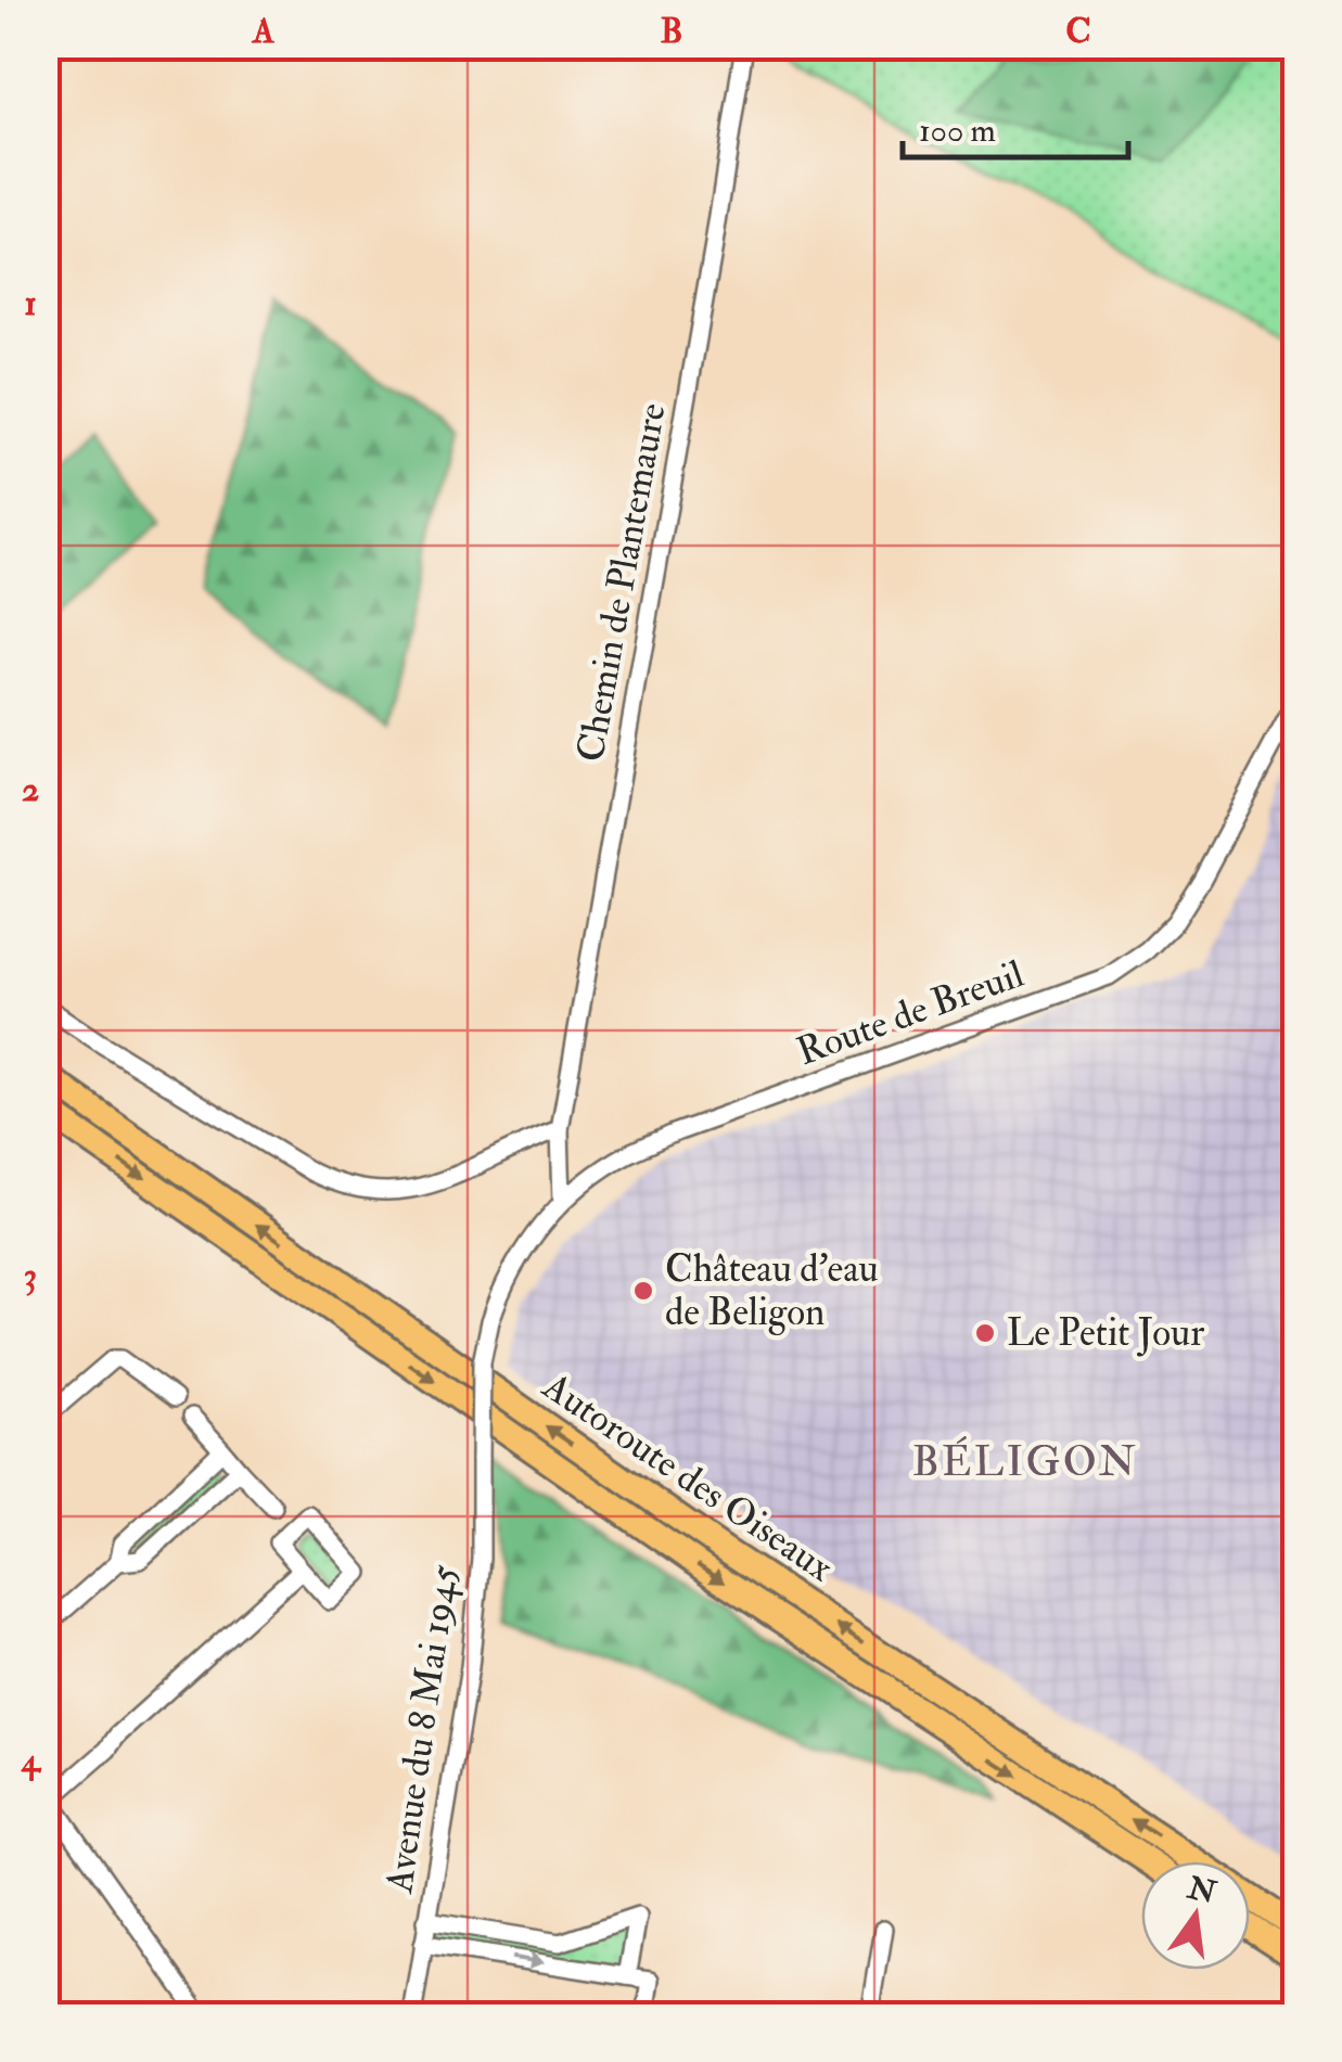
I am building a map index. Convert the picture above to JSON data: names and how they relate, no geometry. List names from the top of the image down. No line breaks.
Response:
{"streets":{"highway":["Autoroute des Oiseaux"],"street":["Chemin de Plantemaure","Route de Breuil","Avenue du 8 Mai 1945"]},"crossings":[["Route de Breuil","Avenue du 8 Mai 1945"]],"districts":["BÉLIGON"],"places":["Château d'eau de Beligon","Le Petit Jour"],"scale_bar":"100 m","north":"top","grid":{"columns":["A","B","C"],"rows":["1","2","3","4"]}}
